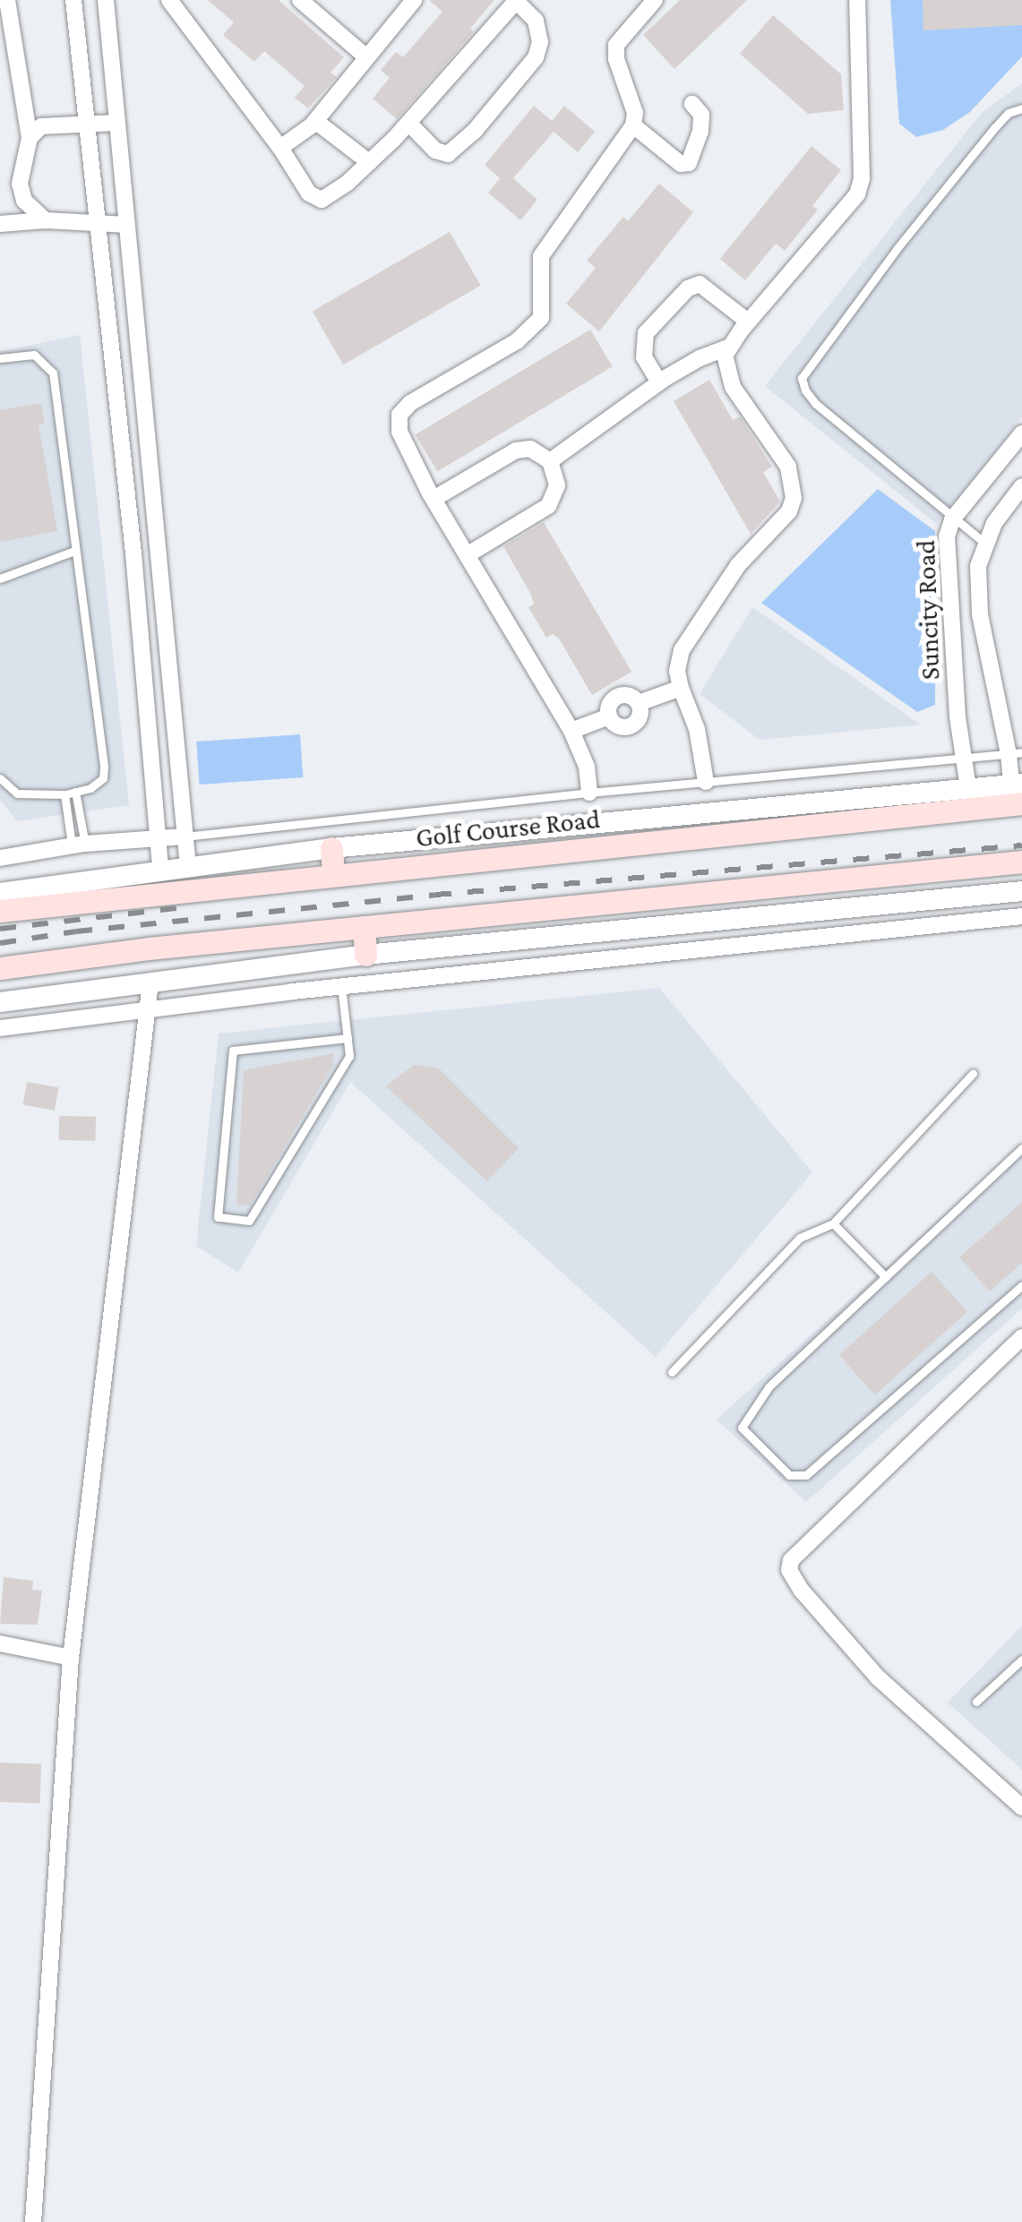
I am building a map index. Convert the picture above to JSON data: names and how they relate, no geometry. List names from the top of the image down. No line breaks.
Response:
{"streets":{"main road":["Golf Course Road"],"street":["Suncity Road"]},"crossings":[["Suncity Road","Golf Course Road"]]}
